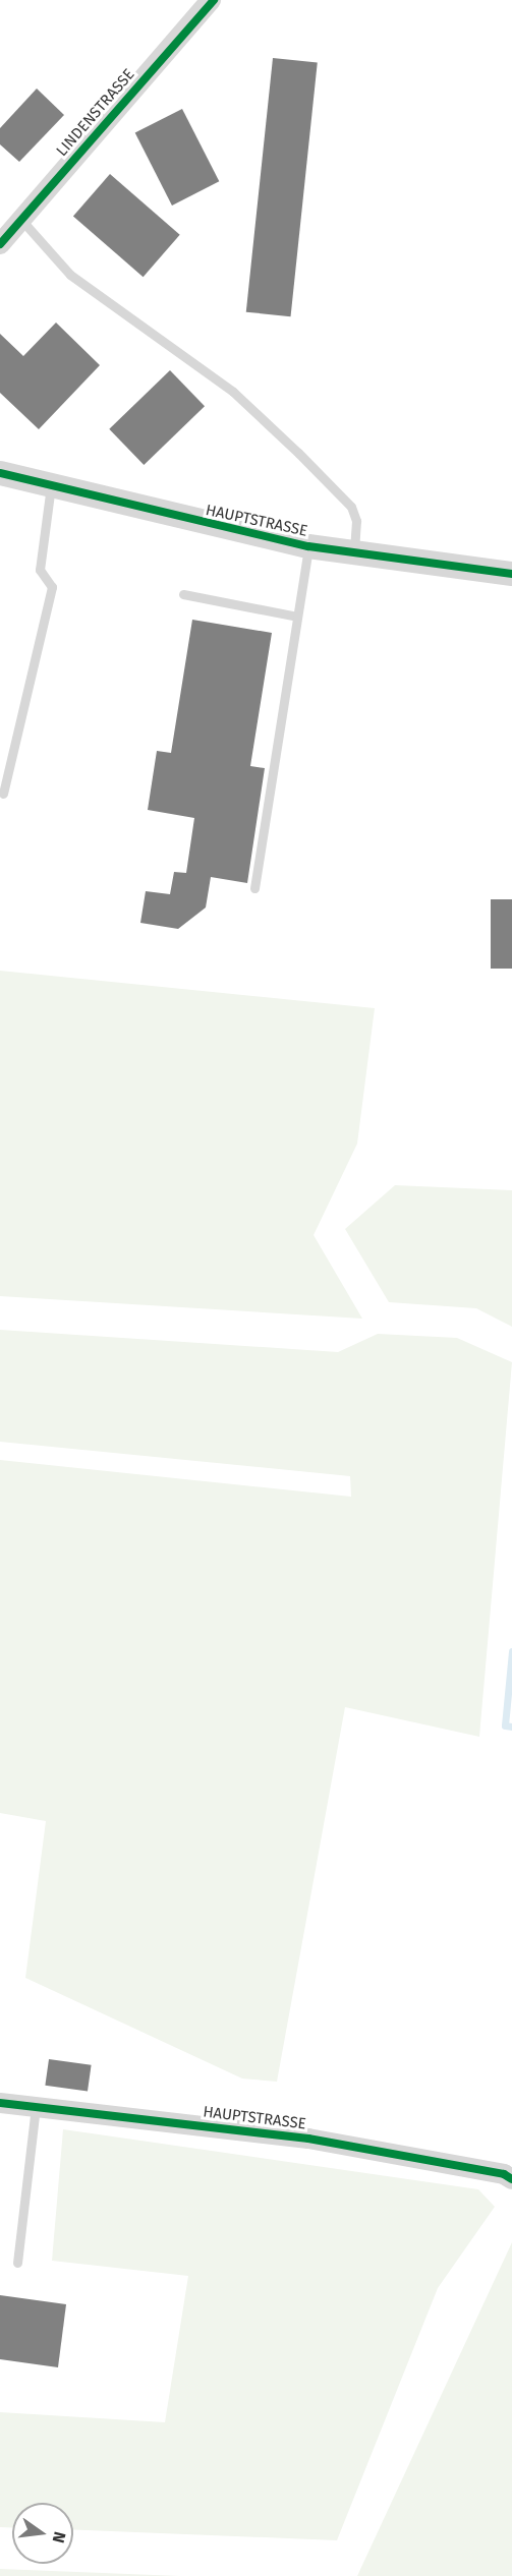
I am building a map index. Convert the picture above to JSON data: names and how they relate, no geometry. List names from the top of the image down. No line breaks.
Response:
{"streets":{"street":["LINDENSTRASSE","HAUPTSTRASSE"]},"north":"right"}
